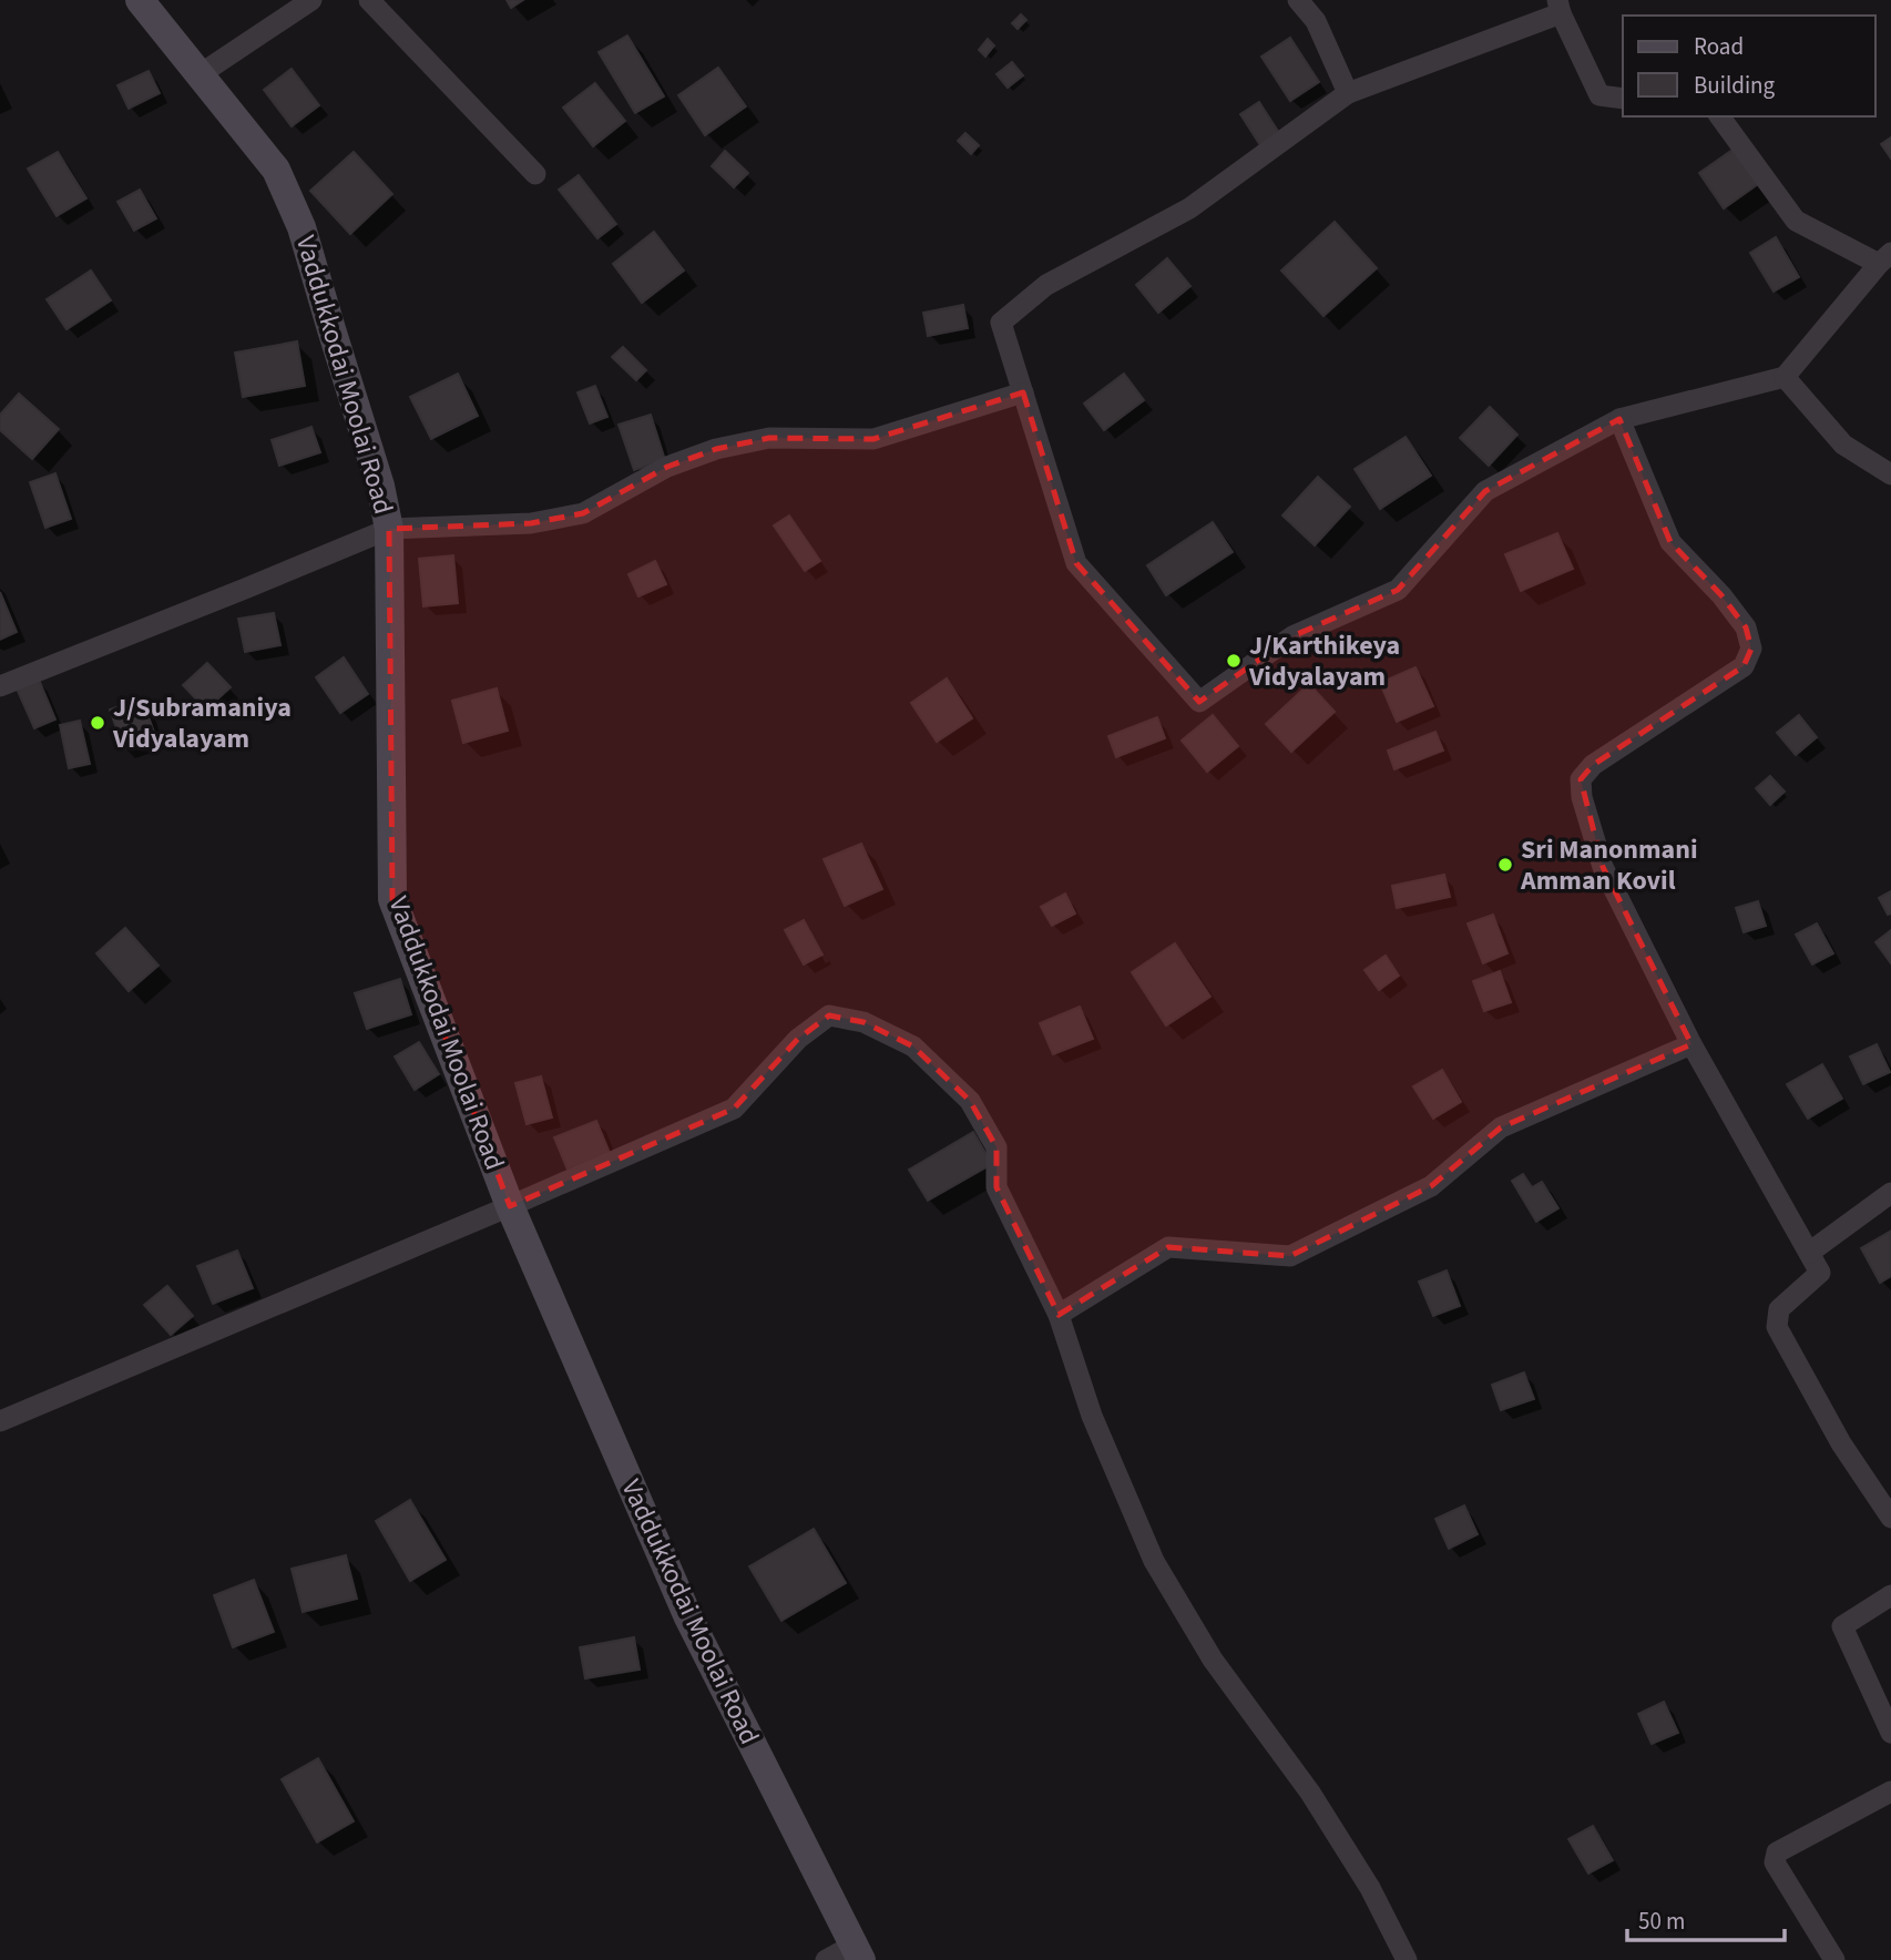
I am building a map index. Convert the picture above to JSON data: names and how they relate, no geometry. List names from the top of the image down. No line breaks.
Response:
{"streets":{"street":["Vaddukkodai Moolai Road"]},"places":["J/Karthikeya Vidyalayam","J/Subramaniya Vidyalayam","Sri Manonmani Amman Kovil"],"legend":["Road","Building"],"scale_bar":"50 m"}
